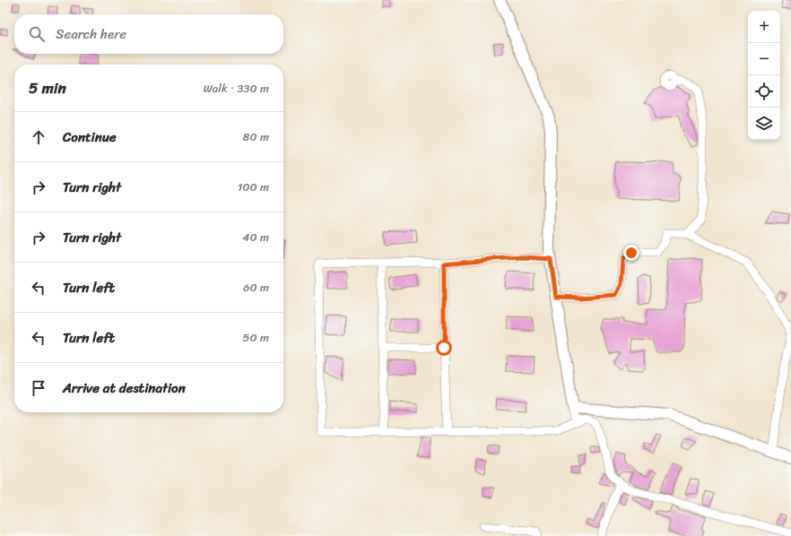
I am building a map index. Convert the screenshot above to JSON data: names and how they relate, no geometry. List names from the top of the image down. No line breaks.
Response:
{"page":{"map_buttons":["+","−"],"search":"Search here","heading":["5 min","Walk · 330 m"],"list":[["Continue","80 m"],["Turn right","100 m"],["Turn right","40 m"],["Turn left","60 m"],["Turn left","50 m"],"Arrive at destination"]}}
